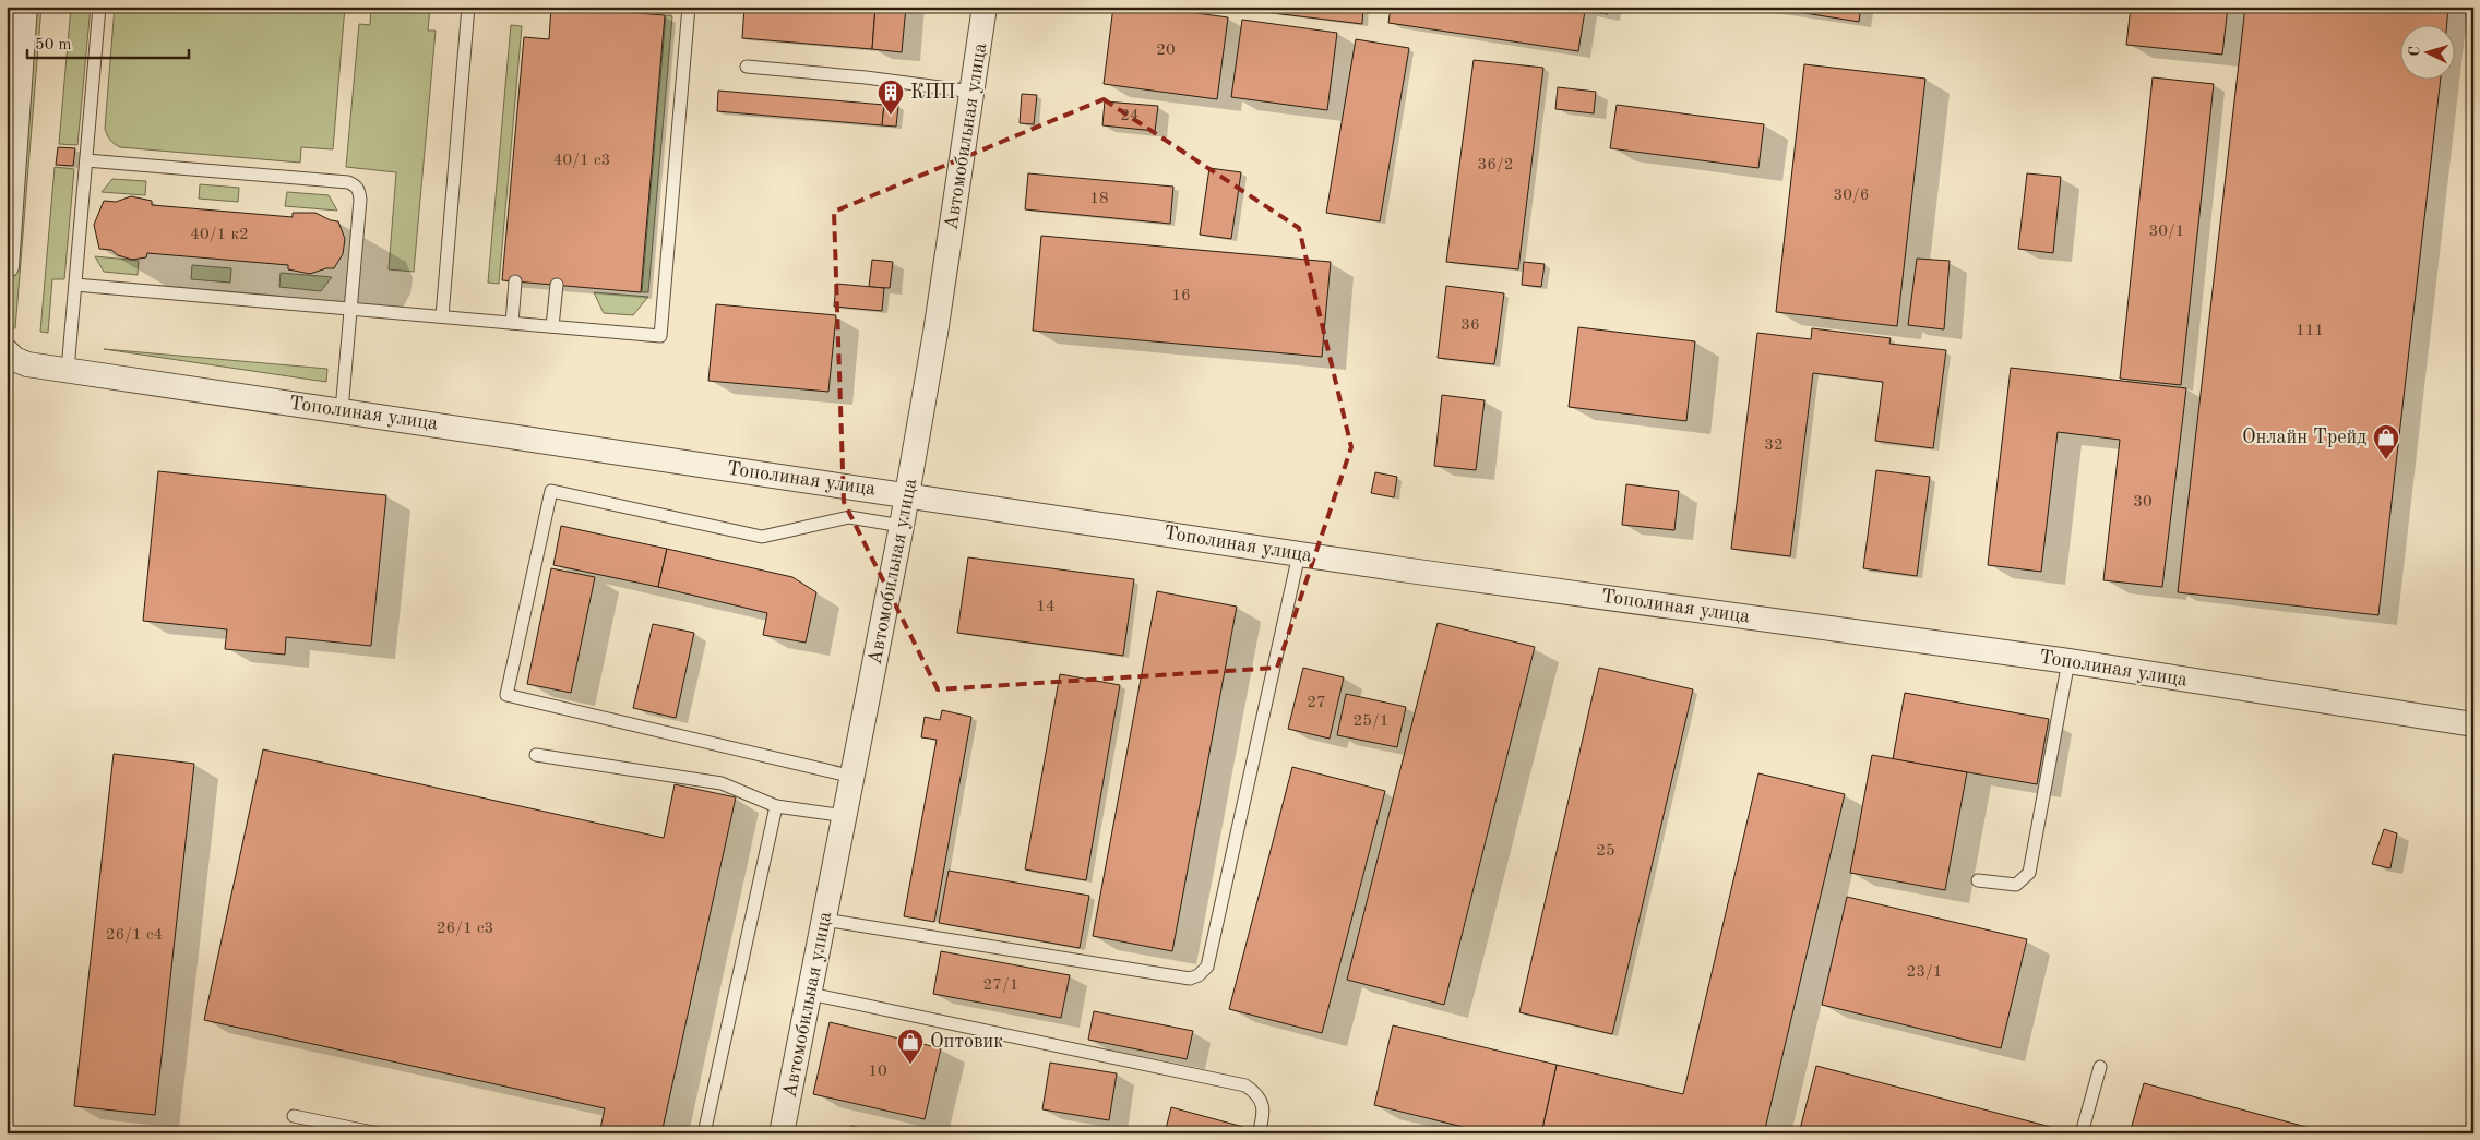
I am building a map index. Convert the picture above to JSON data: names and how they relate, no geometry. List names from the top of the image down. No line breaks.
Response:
{"streets":{"street":["Автомобильная улица","Тополиная улица"]},"crossings":[["Автомобильная улица","Тополиная улица"]],"places":{"building":["КПП"],"shop":["Онлайн Трейд","Оптовик"]},"house_numbers":["20","24","40/1 с3","36/2","30/6","18","30/1","40/1 к2","16","36","111","32","30","14","27","25/1","25","26/1 с3","26/1 с4","23/1","27/1","10"],"scale_bar":"50 m","north":"left"}
